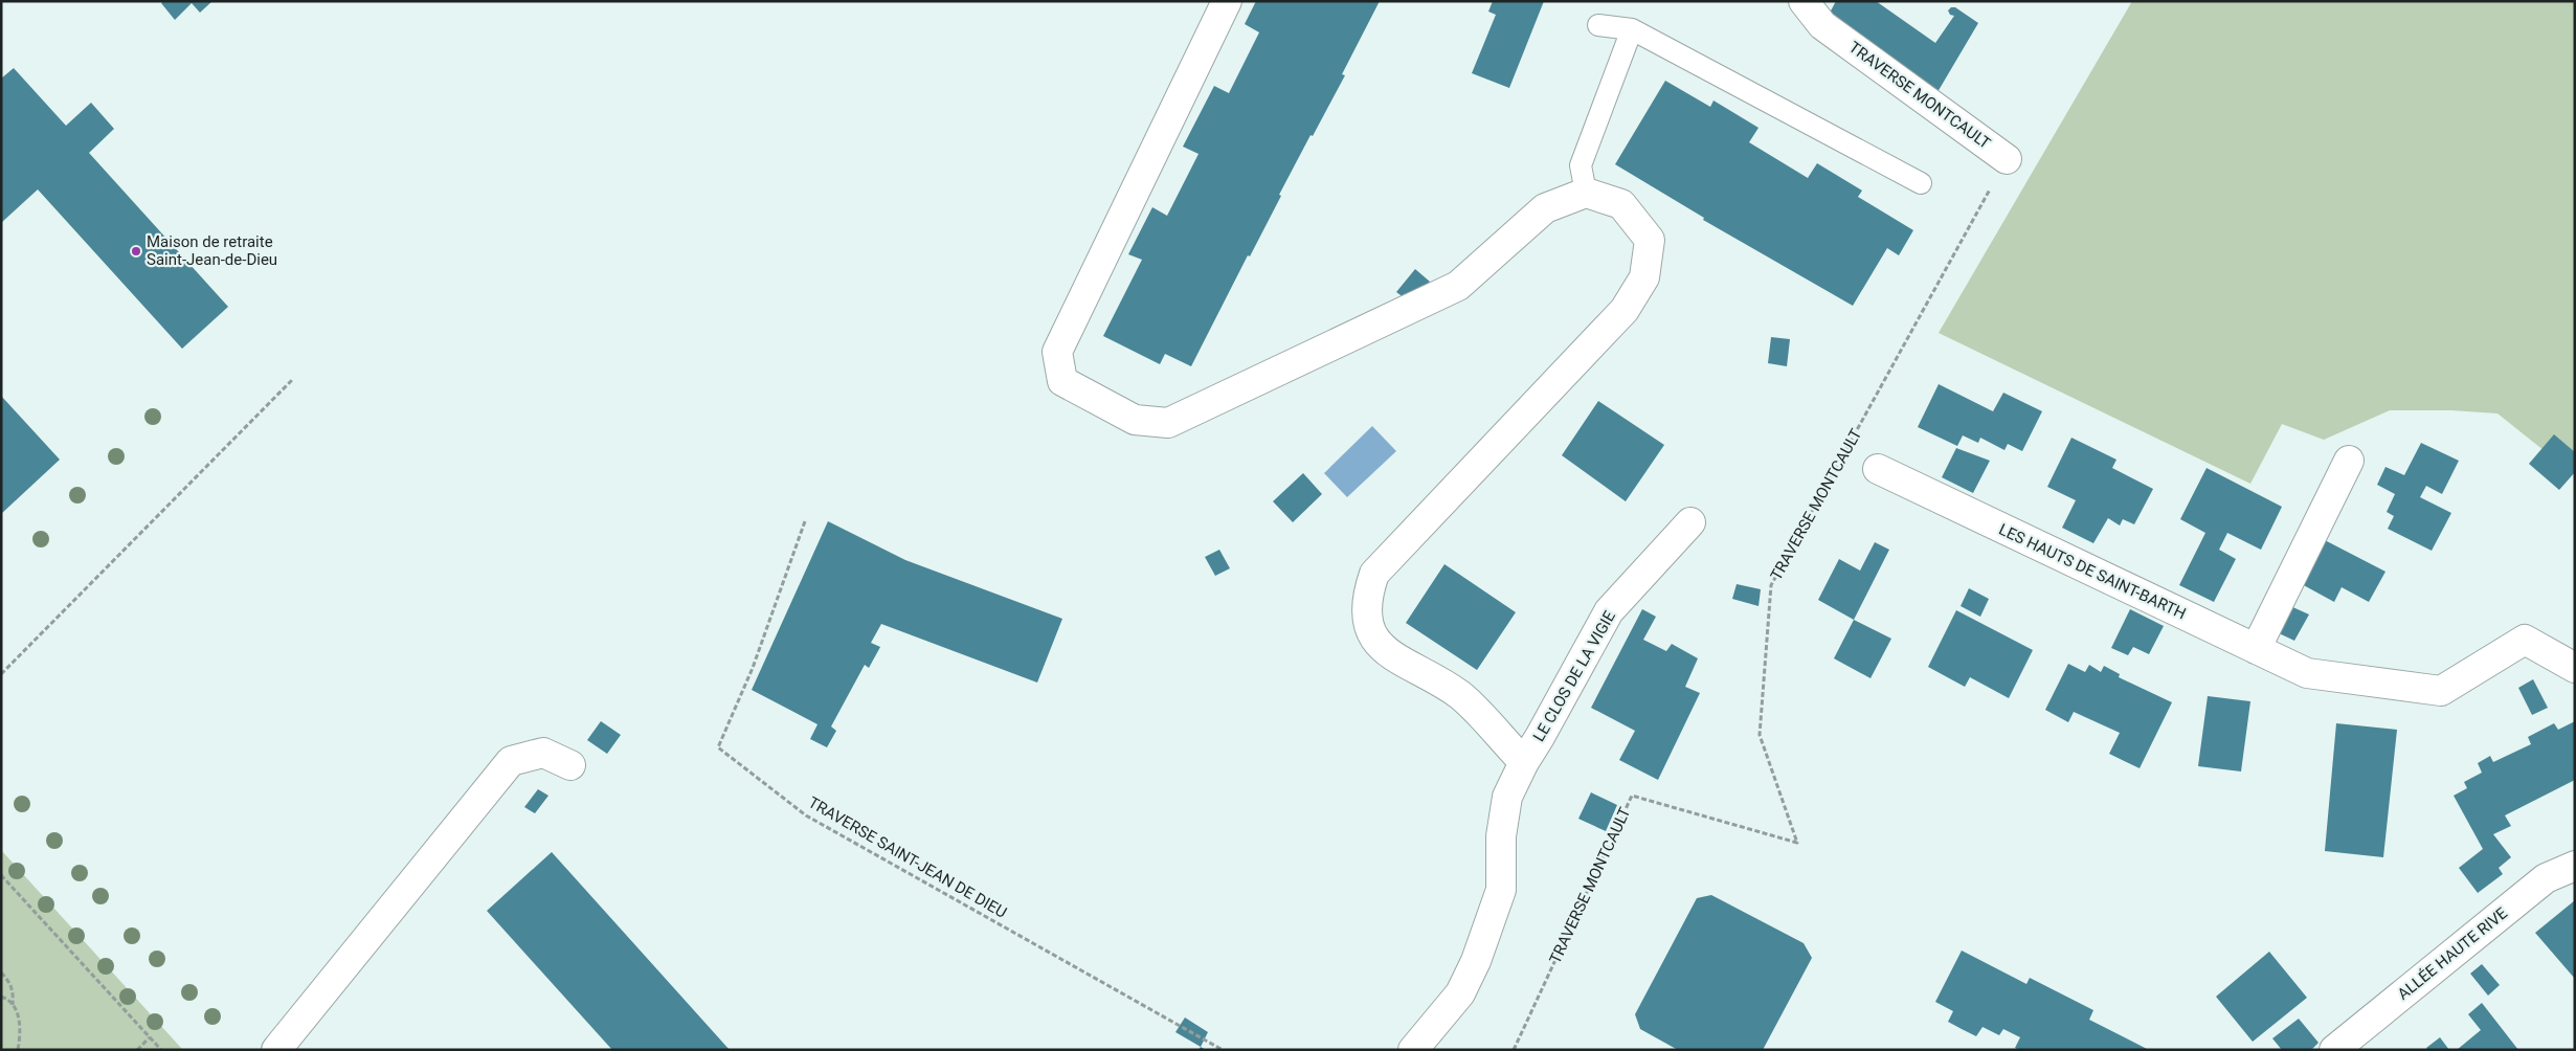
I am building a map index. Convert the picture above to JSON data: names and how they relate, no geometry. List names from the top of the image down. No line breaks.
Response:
{"streets":{"street":["TRAVERSE MONTCAULT","LES HAUTS DE SAINT-BARTH","LE CLOS DE LA VIGIE","ALLÉE HAUTE RIVE"],"path":["TRAVERSE SAINT-JEAN DE DIEU"]},"places":["Maison de retraite Saint-Jean-de-Dieu"]}
